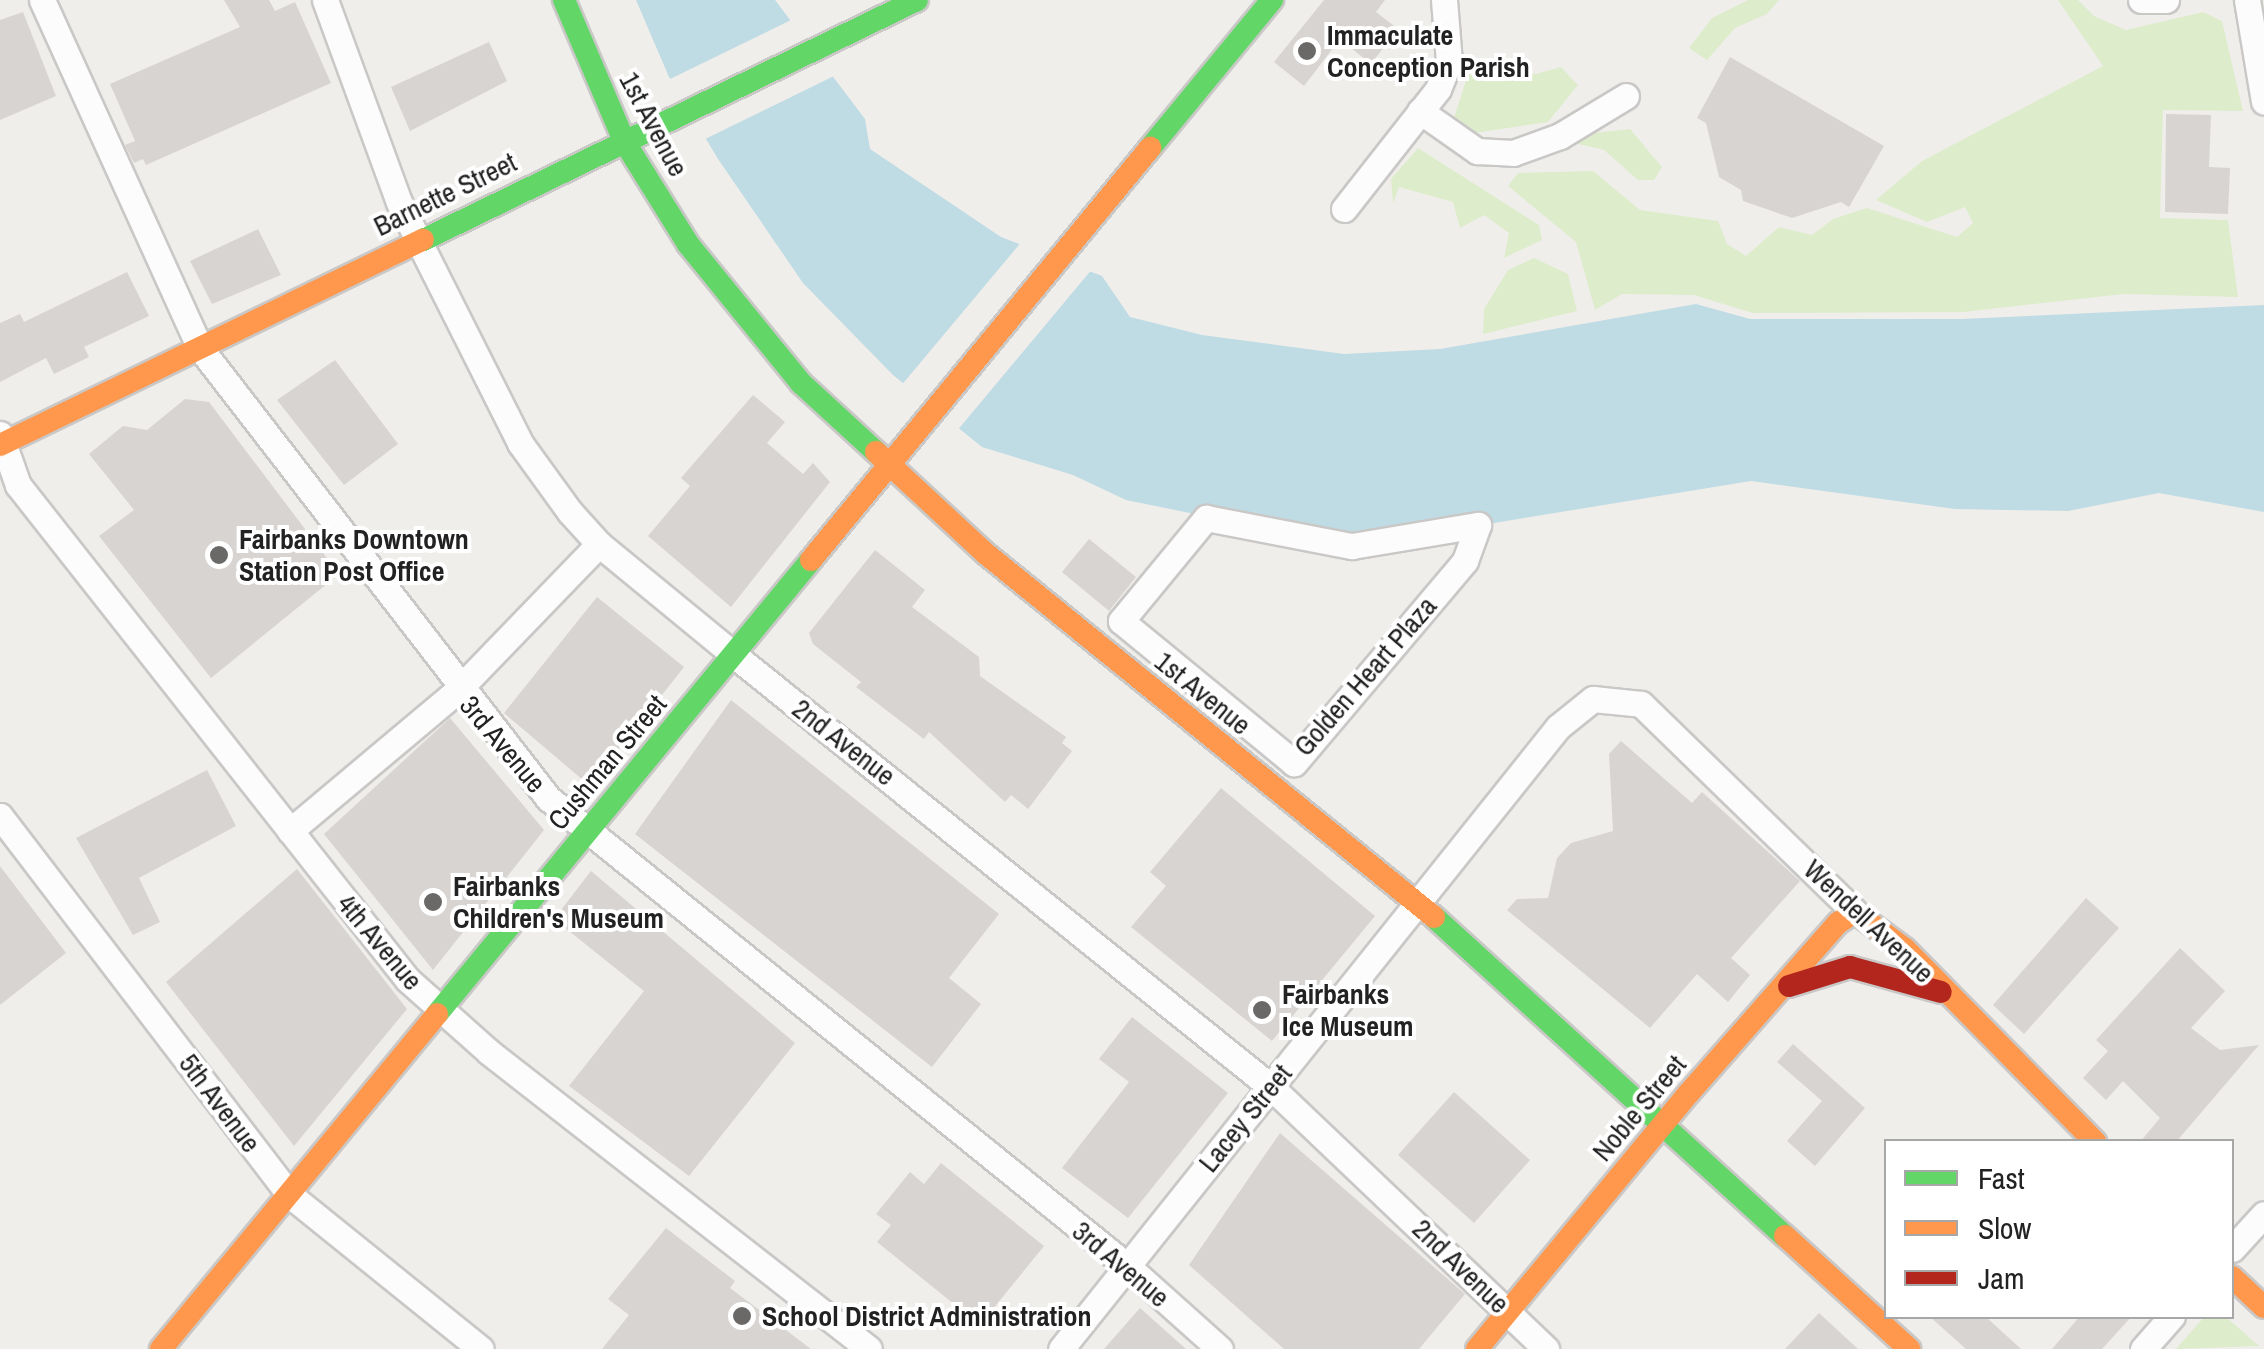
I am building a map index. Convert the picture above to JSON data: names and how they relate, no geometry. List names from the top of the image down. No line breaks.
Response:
{"streets":{"main road":["1st Avenue","Barnette Street","Cushman Street","Wendell Avenue","Noble Street"],"street":["Golden Heart Plaza","2nd Avenue","3rd Avenue","4th Avenue","5th Avenue","Lacey Street"]},"crossings":[["1st Avenue","Barnette Street"],["1st Avenue","Cushman Street"],["1st Avenue","Noble Street"],["1st Avenue","Lacey Street"],["Barnette Street","2nd Avenue"],["Barnette Street","3rd Avenue"],["Barnette Street","4th Avenue"],["2nd Avenue","Cushman Street"],["2nd Avenue","Noble Street"],["2nd Avenue","Lacey Street"],["3rd Avenue","Cushman Street"],["3rd Avenue","Lacey Street"],["Cushman Street","4th Avenue"],["Cushman Street","5th Avenue"],["Wendell Avenue","Noble Street"],["Wendell Avenue","Lacey Street"]],"places":["Immaculate Conception Parish","Fairbanks Downtown Station Post Office","Fairbanks Children's Museum","Fairbanks Ice Museum","School District Administration"],"legend":["Fast","Slow","Jam"]}
